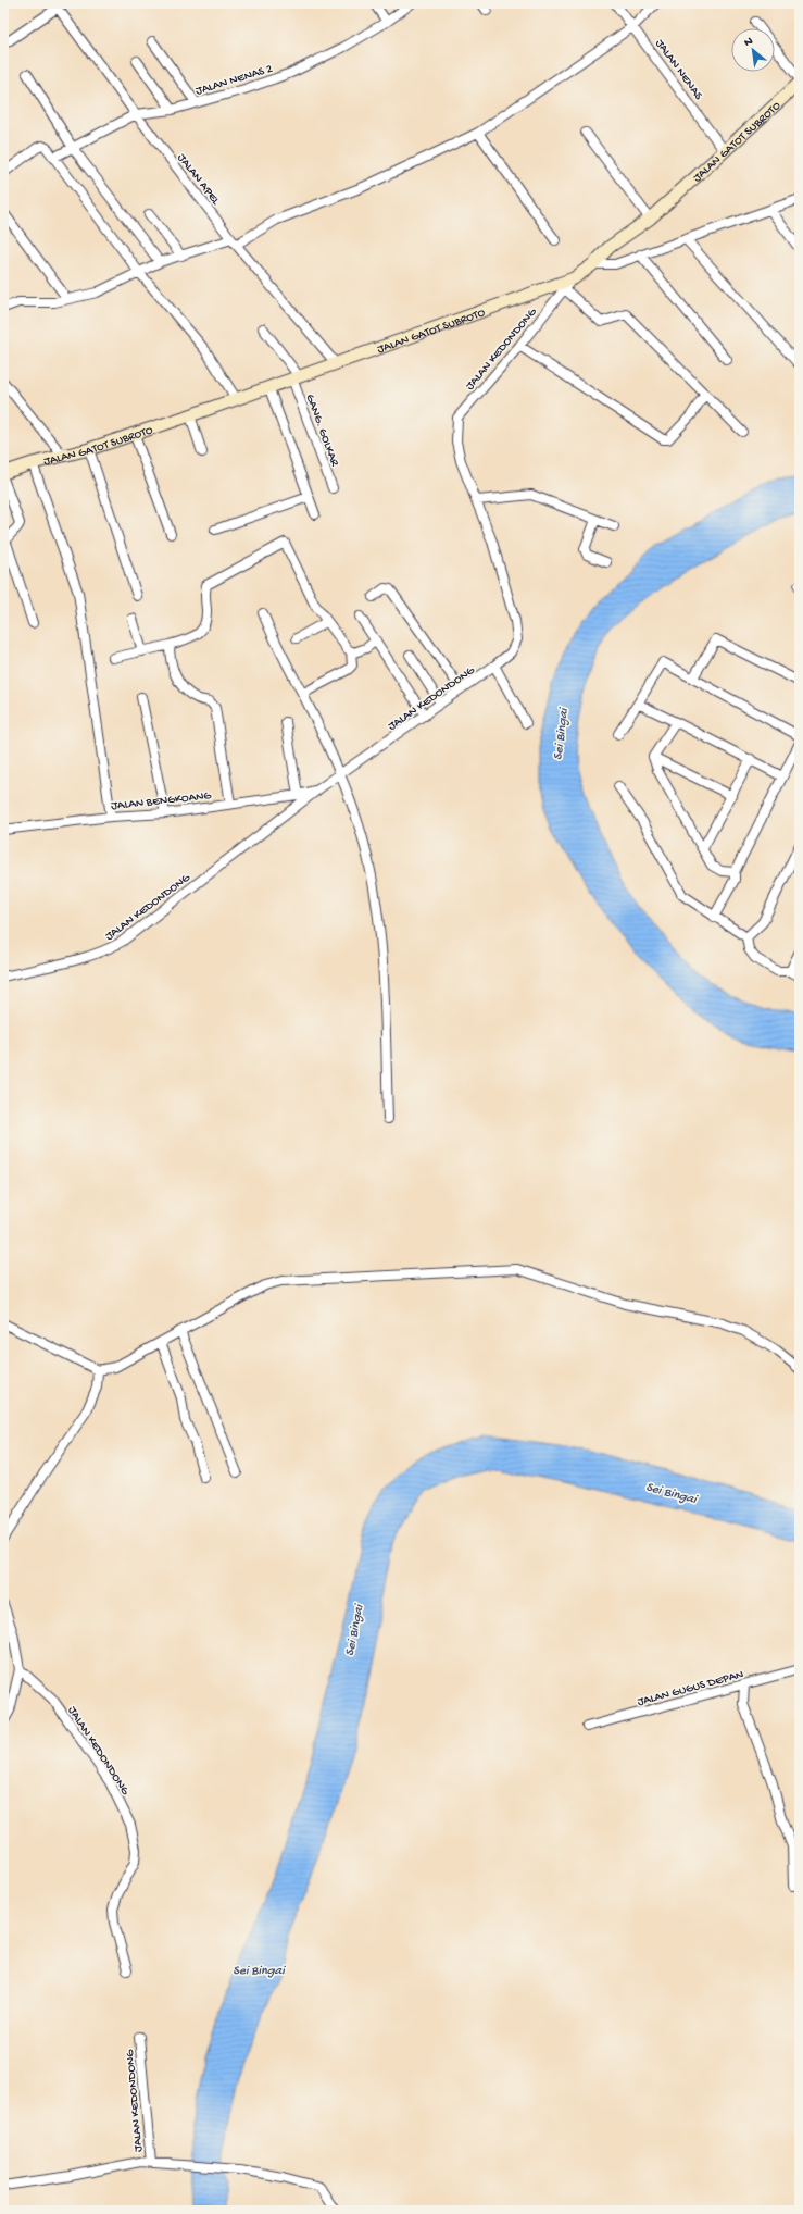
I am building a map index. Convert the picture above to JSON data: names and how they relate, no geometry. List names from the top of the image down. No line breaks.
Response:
{"streets":{"main road":["JALAN GATOT SUBROTO"],"street":["JALAN NENAS","JALAN NENAS 2","JALAN APEL","JALAN KEDONDONG","GANG. GOLKAR","JALAN BENGKOANG","JALAN GUGUS DEPAN"]},"crossings":[["JALAN NENAS","JALAN GATOT SUBROTO"],["JALAN NENAS 2","JALAN APEL"],["JALAN GATOT SUBROTO","JALAN APEL"],["JALAN GATOT SUBROTO","JALAN KEDONDONG"],["JALAN GATOT SUBROTO","GANG. GOLKAR"],["JALAN KEDONDONG","JALAN BENGKOANG"]],"water":["Sei Bingai"],"north":"top left"}
